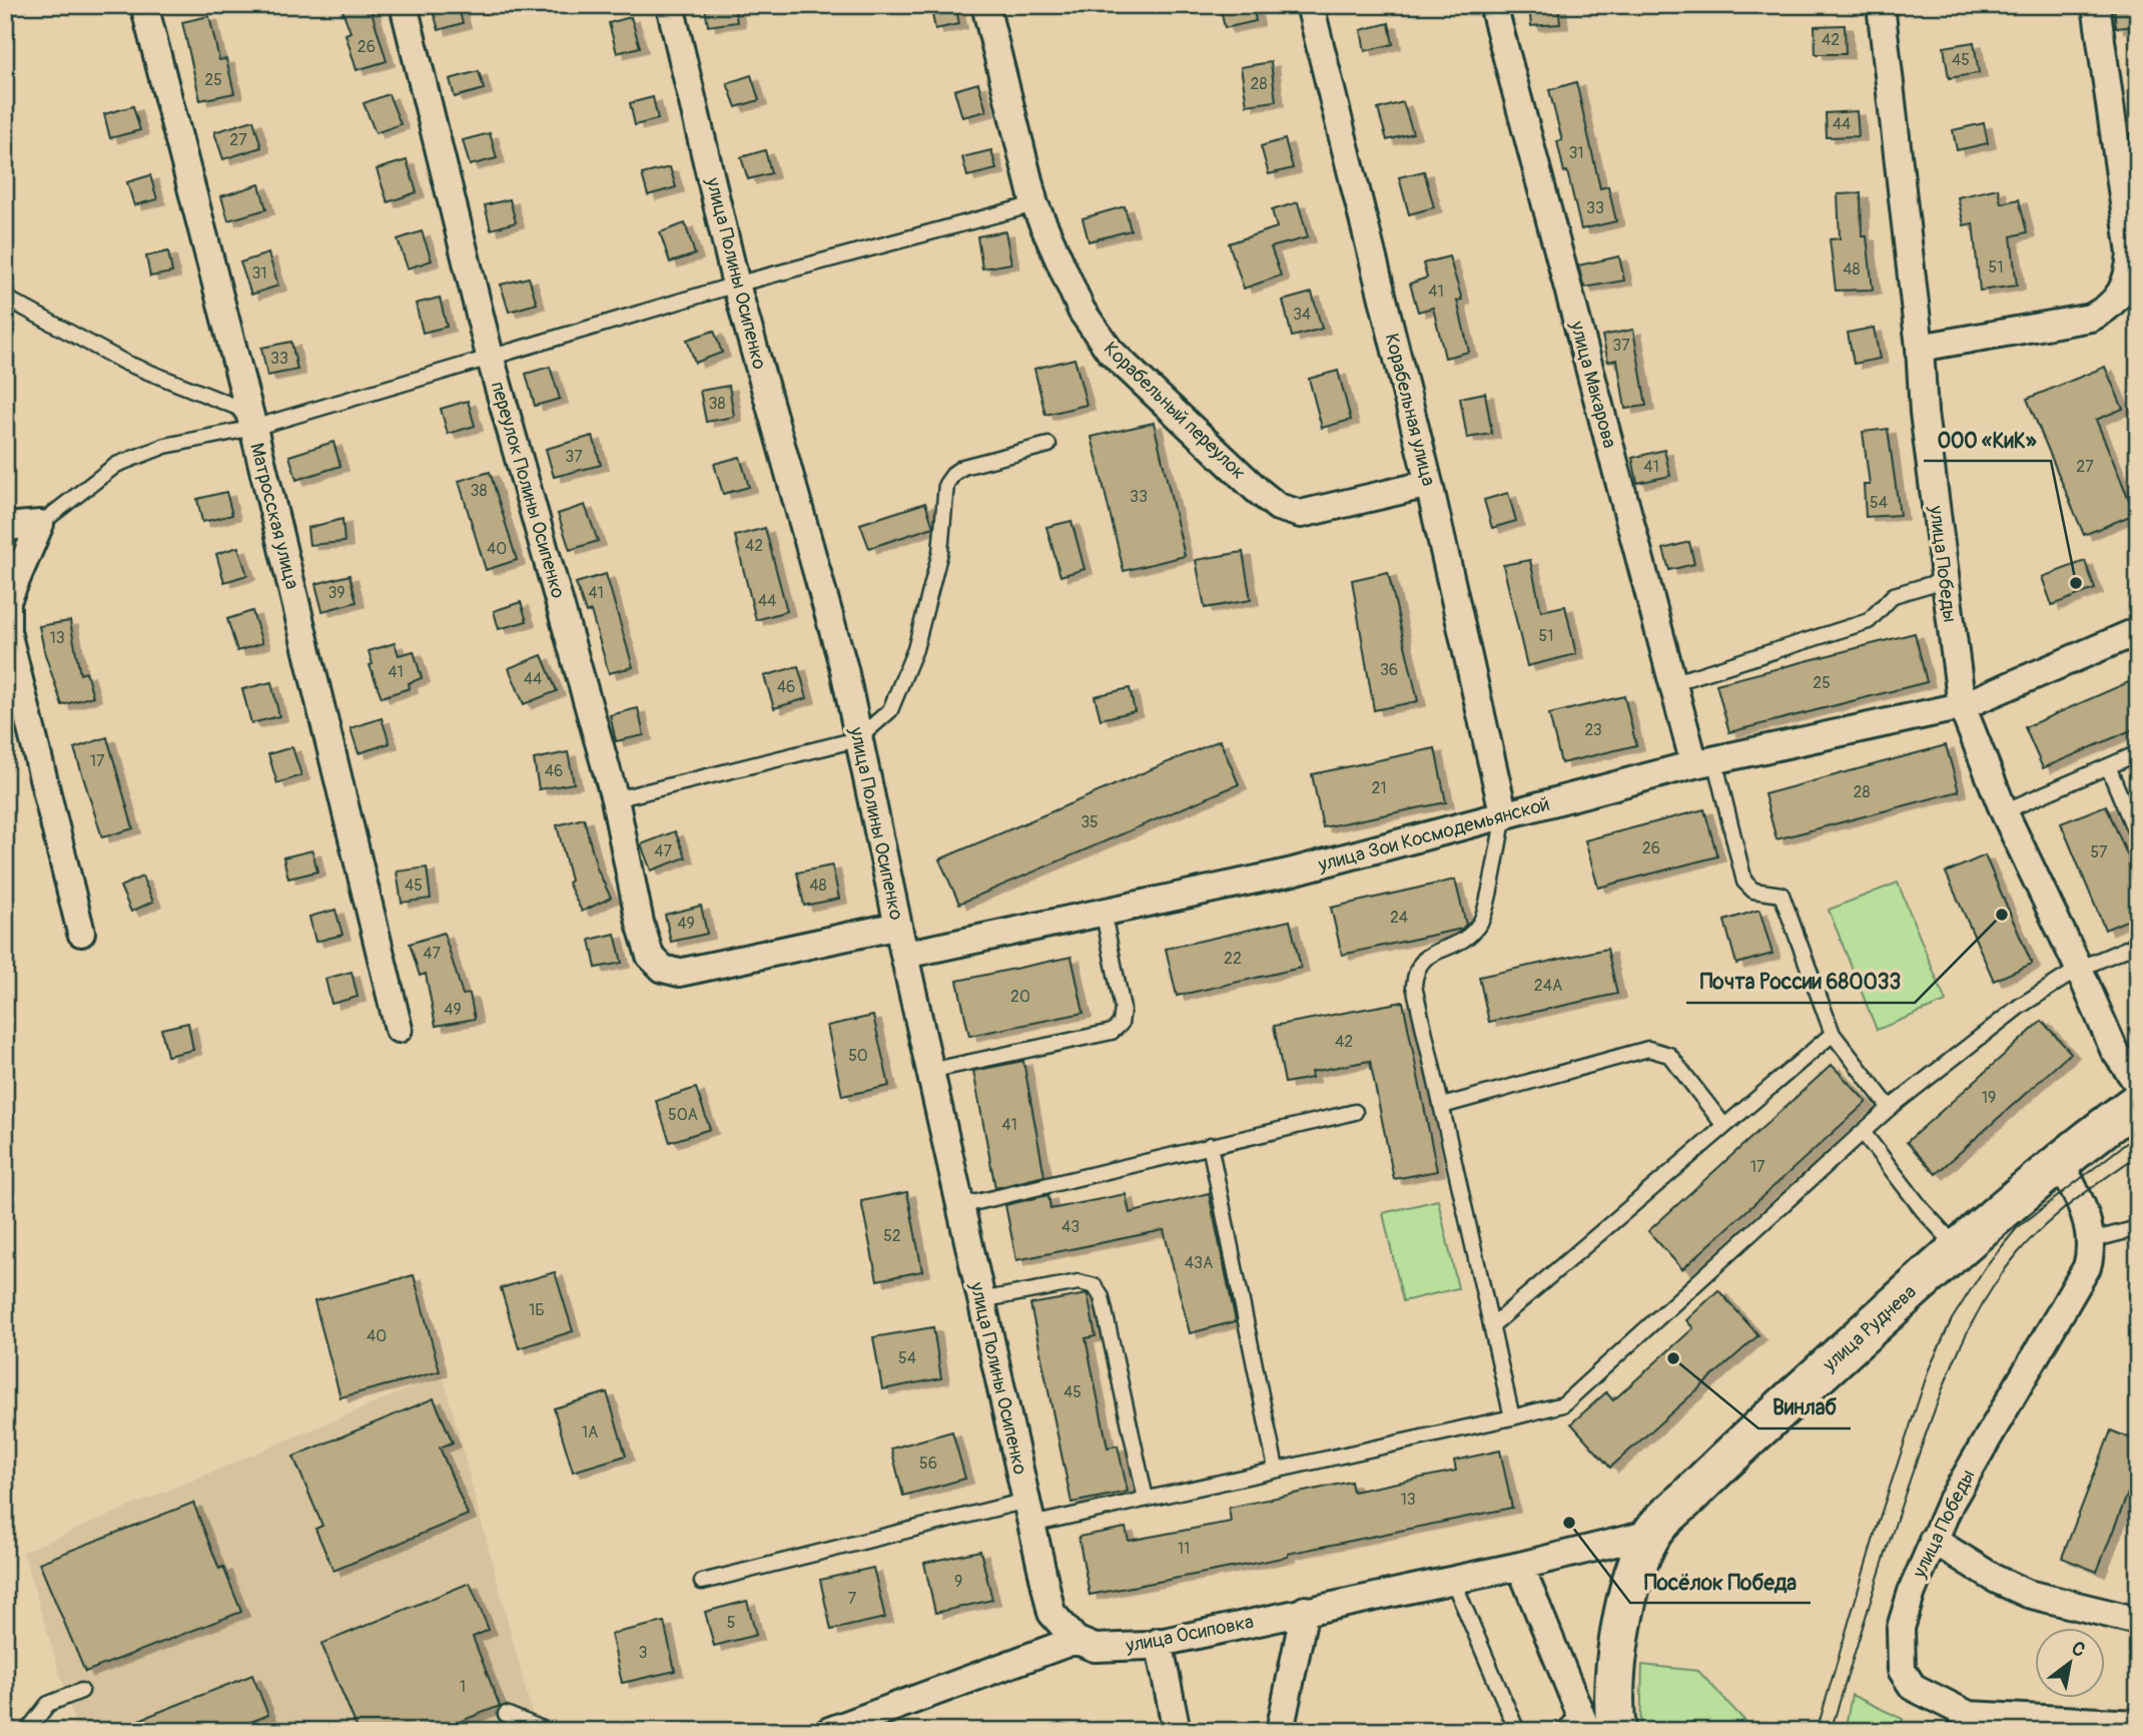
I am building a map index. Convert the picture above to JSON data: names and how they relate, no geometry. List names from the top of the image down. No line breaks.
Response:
{"streets":{"main road":["улица Руднева"],"street":["улица Полины Осипенко","улица Макарова","Корабельная улица","Корабельный переулок","переулок Полины Осипенко","Матросская улица","улица Победы","улица Зои Космодемьянской","улица Осиповка"]},"crossings":[["улица Полины Осипенко","переулок Полины Осипенко"],["улица Полины Осипенко","улица Зои Космодемьянской"],["улица Полины Осипенко","улица Осиповка"],["улица Макарова","улица Зои Космодемьянской"],["Корабельная улица","Корабельный переулок"],["Корабельная улица","улица Зои Космодемьянской"],["улица Победы","улица Зои Космодемьянской"]],"places":["ООО «КиК»","Почта России 680033","Винлаб","Посёлок Победа"],"house_numbers":["42","26","45","25","28","44","27","31","33","51","48","31","41","34","37","33","38","37","41","27","38","33","54","42","40","39","41","44","51","13","36","41","44","25","46","23","17","46","21","28","35","26","47","57","45","48","24","49","47","22","24А","20","49","42","50","19","50А","41","17","43","52","43А","1Б","40","54","45","1А","56","13","11","9","7","5","3","1"],"north":"top right"}
